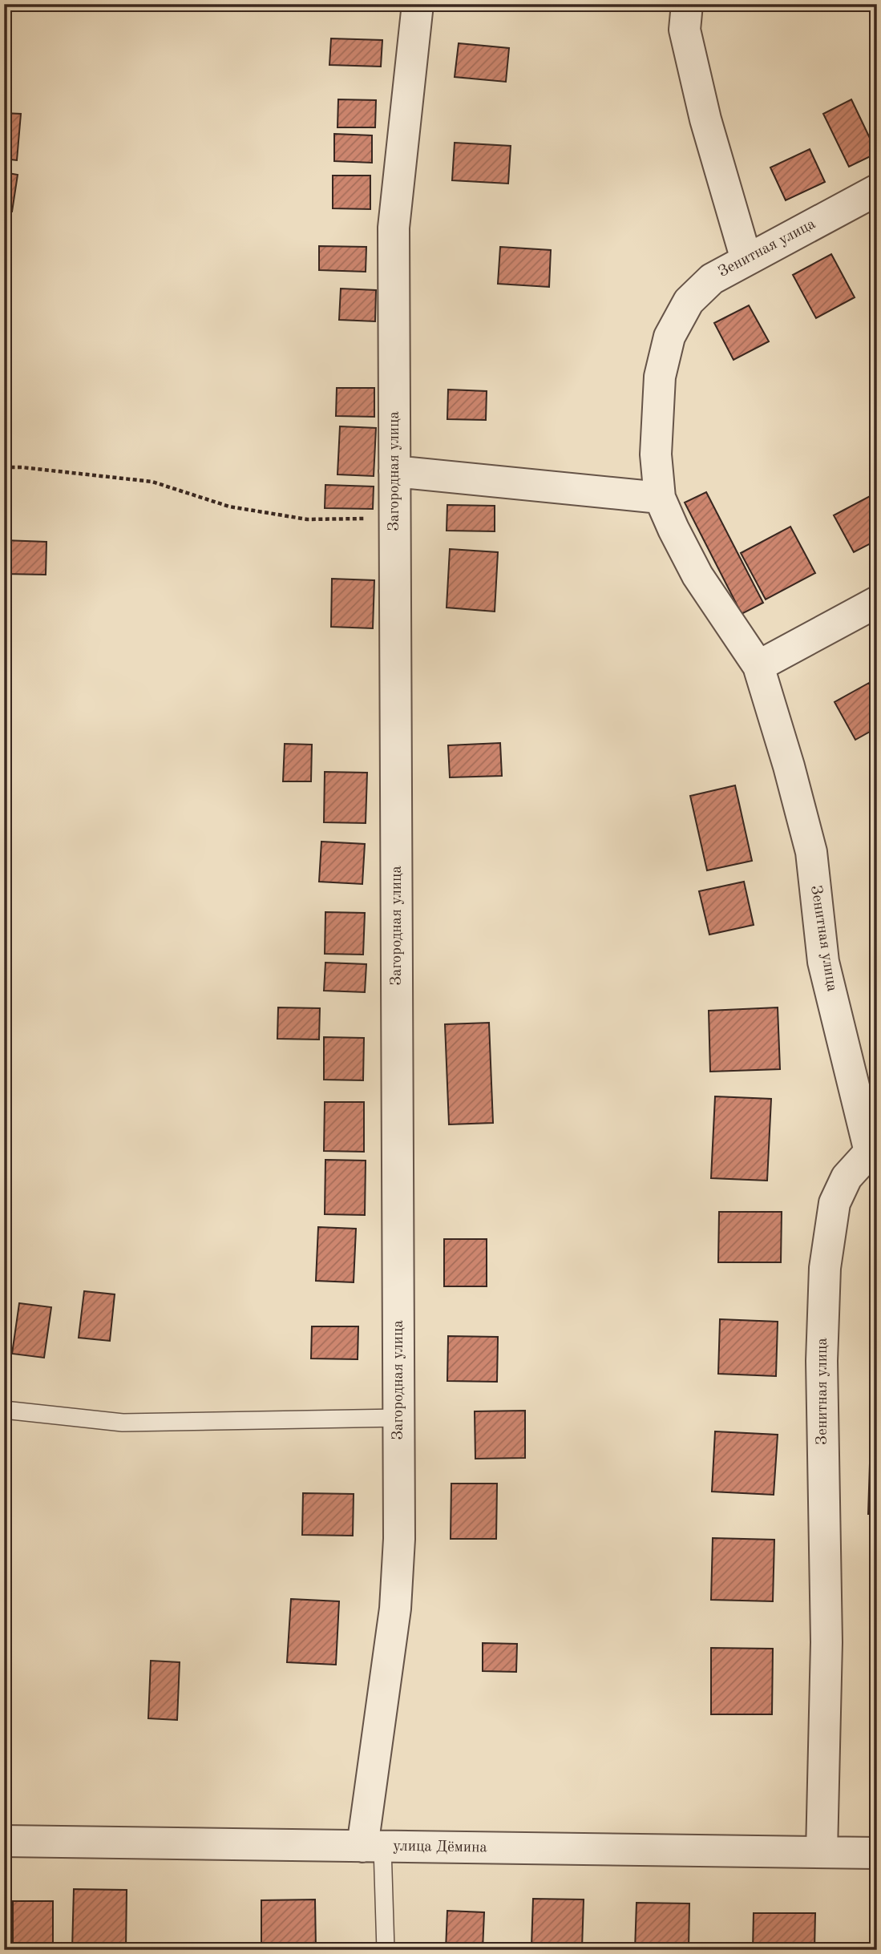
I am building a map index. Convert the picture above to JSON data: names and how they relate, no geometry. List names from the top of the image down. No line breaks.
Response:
{"streets":{"street":["Зенитная улица","Загородная улица","улица Дёмина"]},"crossings":[["Зенитная улица","улица Дёмина"],["Загородная улица","улица Дёмина"]]}
